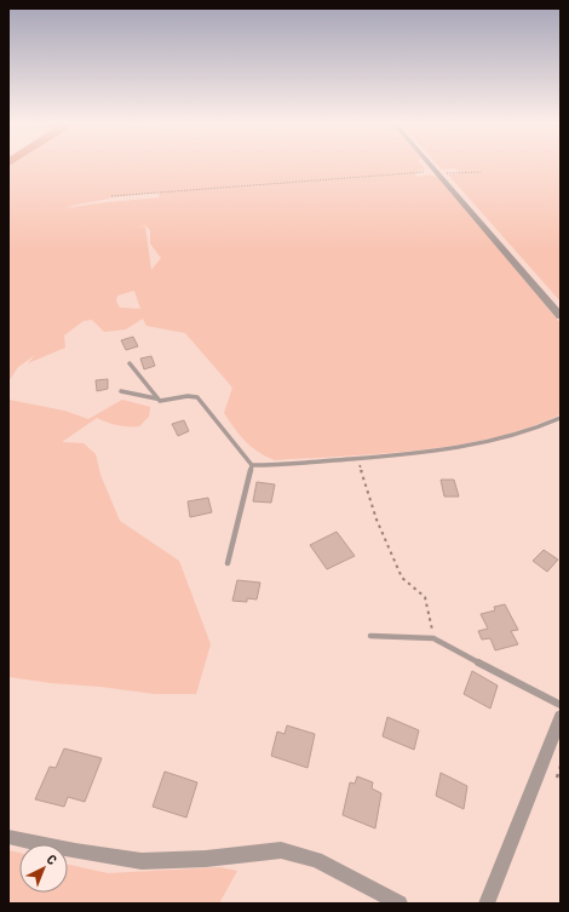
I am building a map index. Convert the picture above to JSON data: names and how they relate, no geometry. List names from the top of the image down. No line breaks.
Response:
{"north":"top right"}
